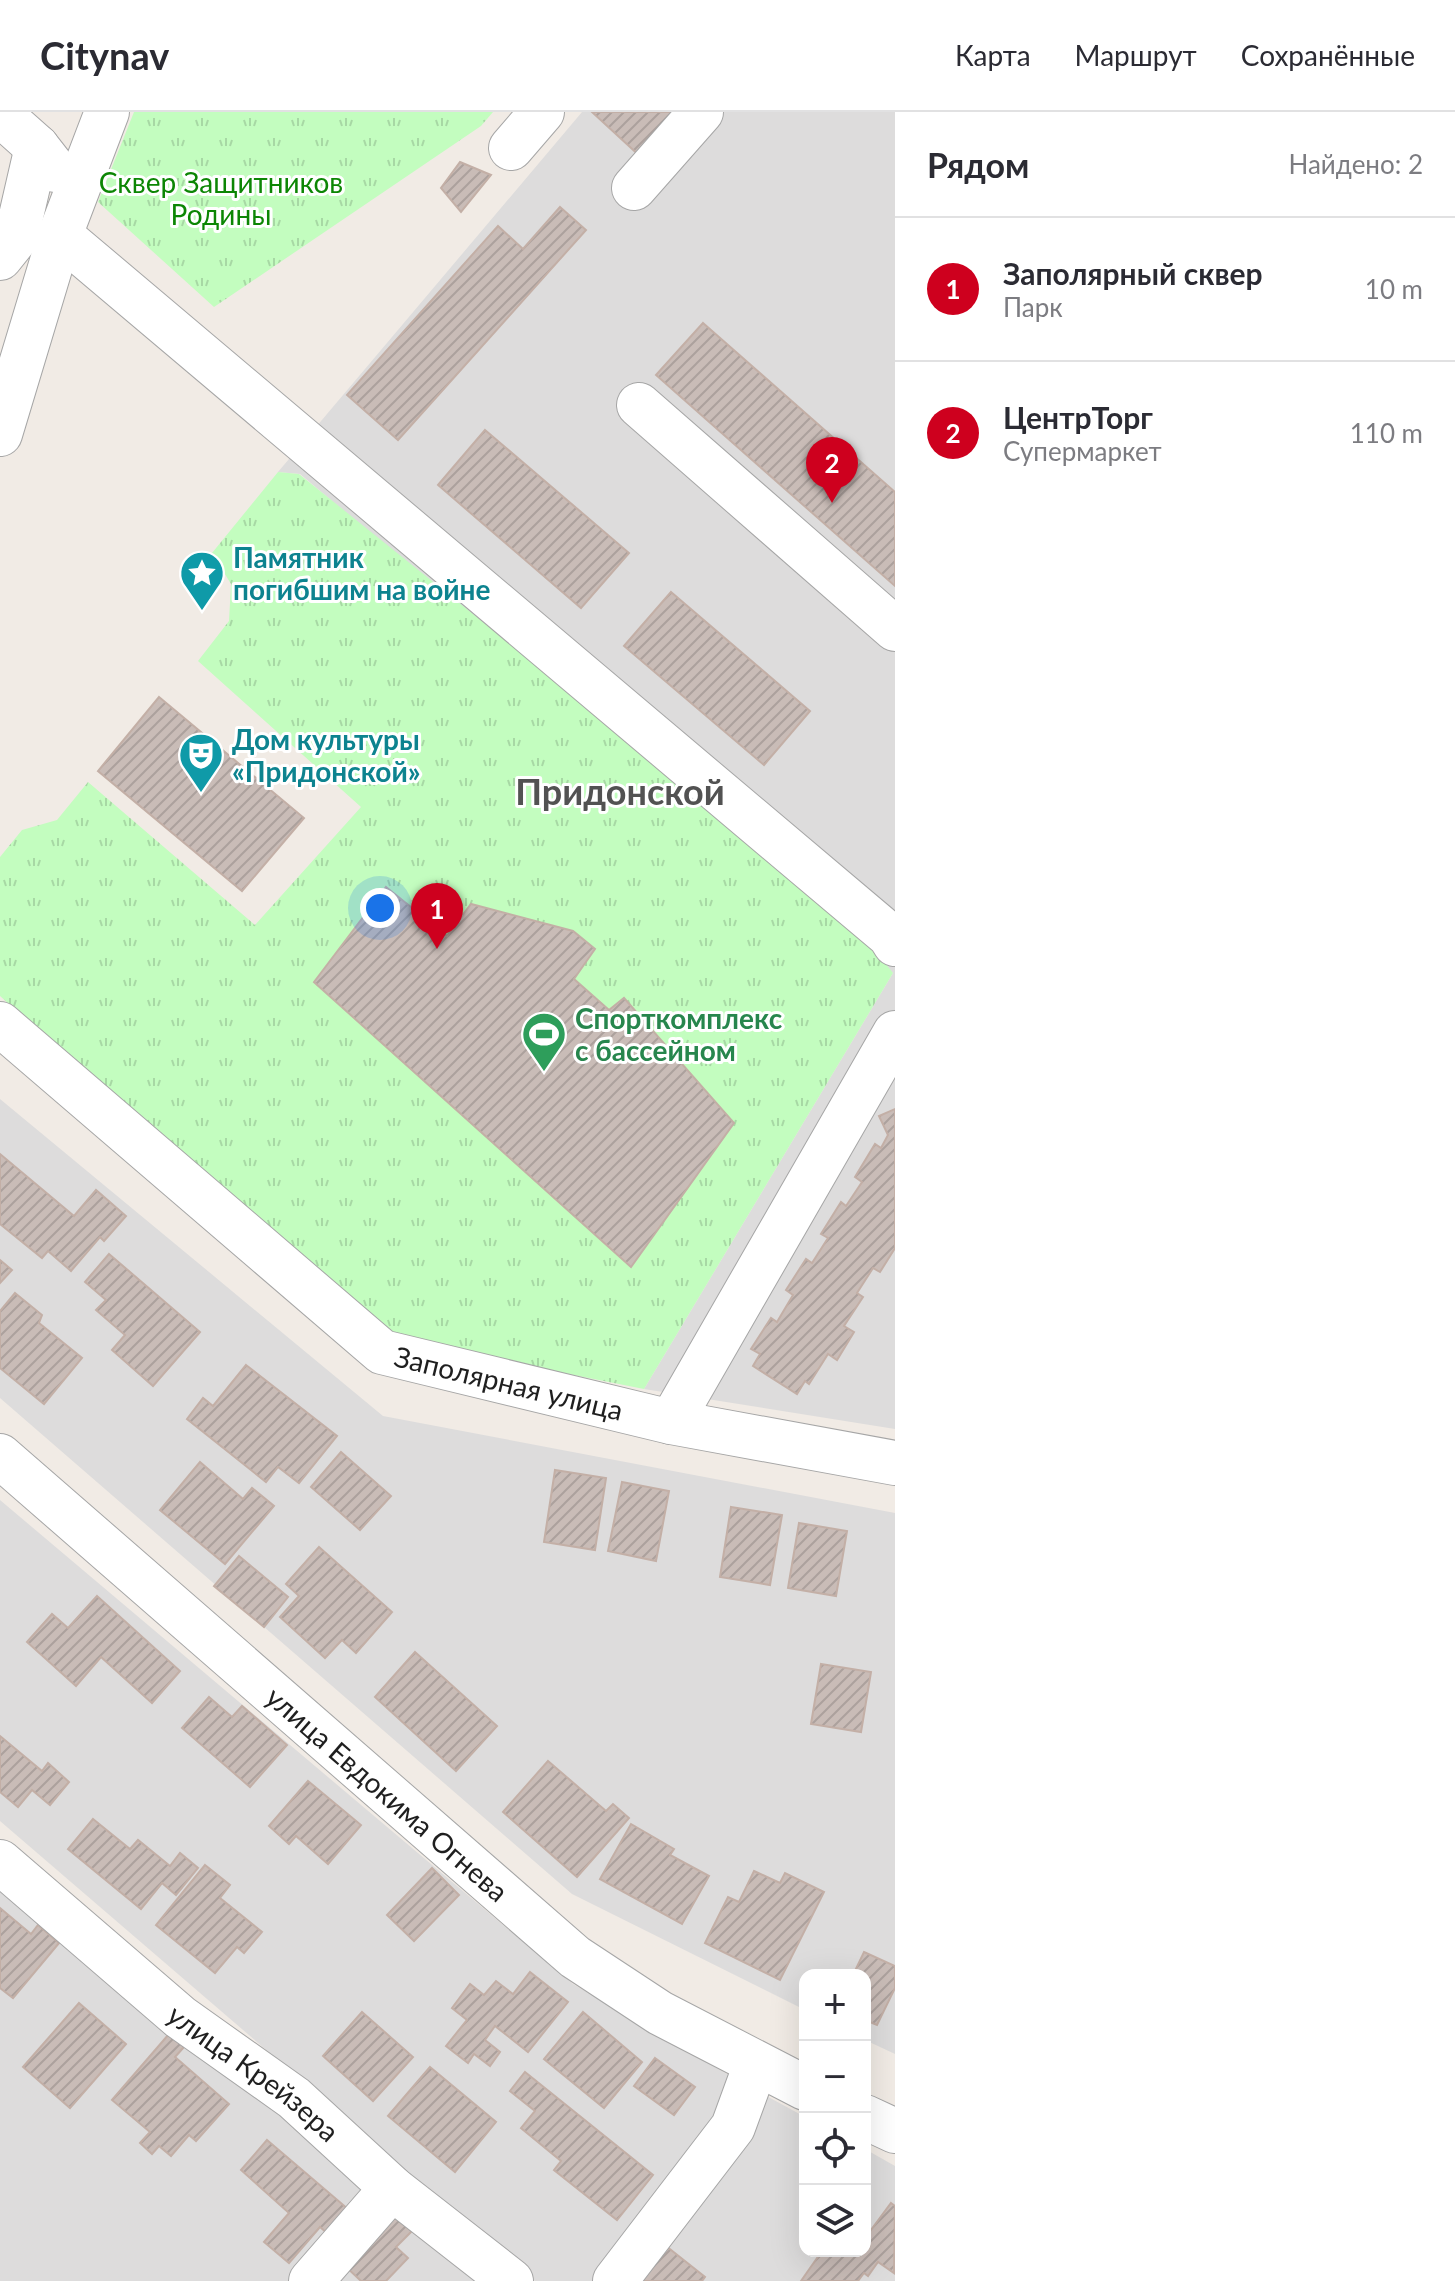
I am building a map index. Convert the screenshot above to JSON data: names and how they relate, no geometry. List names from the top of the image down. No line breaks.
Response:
{"streets":{"street":["Заполярная улица","улица Евдокима Огнева","улица Крейзера"]},"districts":["Придонской"],"parks":["Сквер Защитников Родины"],"places":{"place":["Памятник погибшим на войне"],"theatre":["Дом культуры «Придонской»"],"sports":["Спорткомплекс с бассейном"]},"page":{"header":"Citynav","nav":["Карта","Маршрут","Сохранённые"],"heading":["Рядом","Найдено: 2"],"list":[{"mark":"1","name":"Заполярный сквер","note":"Парк","value":"10 m"},{"mark":"2","name":"ЦентрТорг","note":"Супермаркет","value":"110 m"}],"pins":["2","1"],"map_buttons":["+","−"]}}
